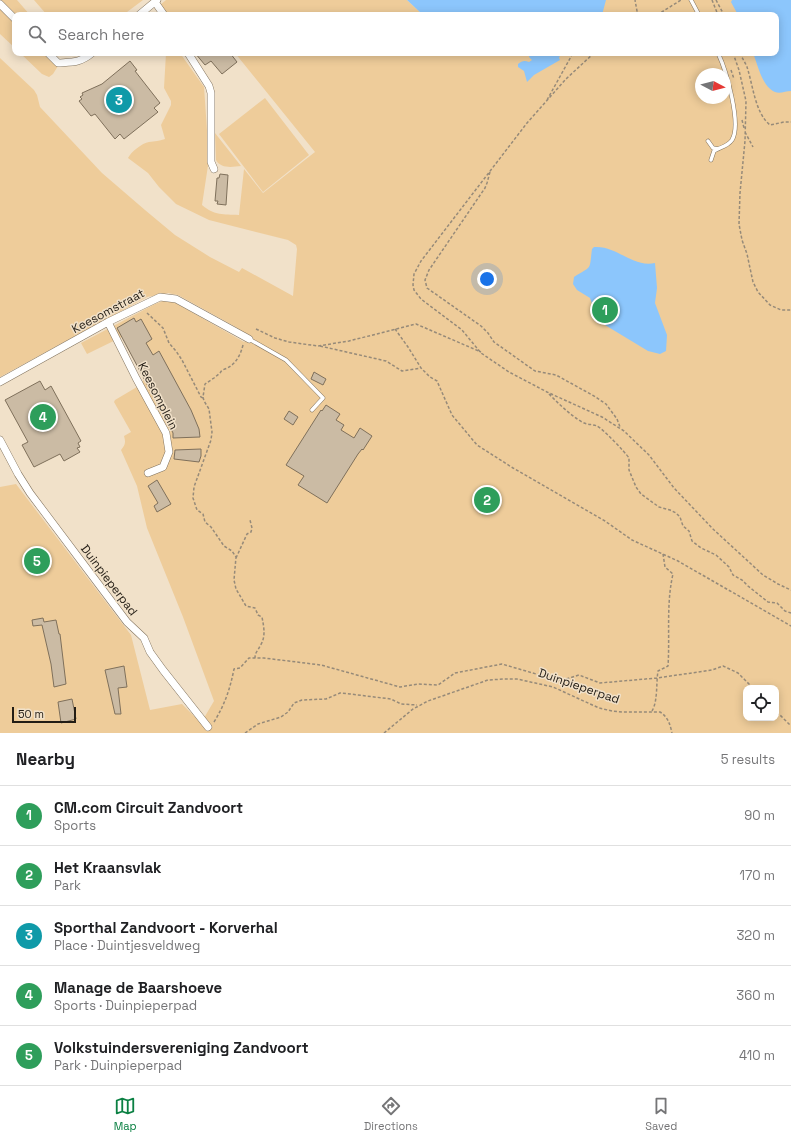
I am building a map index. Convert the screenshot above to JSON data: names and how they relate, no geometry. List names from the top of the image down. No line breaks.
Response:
{"streets":{"street":["Keesomstraat","Keesomplein","Duinpieperpad"]},"crossings":[["Keesomstraat","Keesomplein"]],"scale_bar":"50 m","north":"right","page":{"search":"Search here","pins":["3","1","4","2","5"],"scale":"50 m","heading":["Nearby","5 results"],"list":[{"mark":"1","name":"CM.com Circuit Zandvoort","note":"Sports","value":"90 m"},{"mark":"2","name":"Het Kraansvlak","note":"Park","value":"170 m"},{"mark":"3","name":"Sporthal Zandvoort - Korverhal","note":"Place · Duintjesveldweg","value":"320 m"},{"mark":"4","name":"Manage de Baarshoeve","note":"Sports · Duinpieperpad","value":"360 m"},{"mark":"5","name":"Volkstuindersvereniging Zandvoort","note":"Park · Duinpieperpad","value":"410 m"}],"nav":["Map","Directions","Saved"]}}
